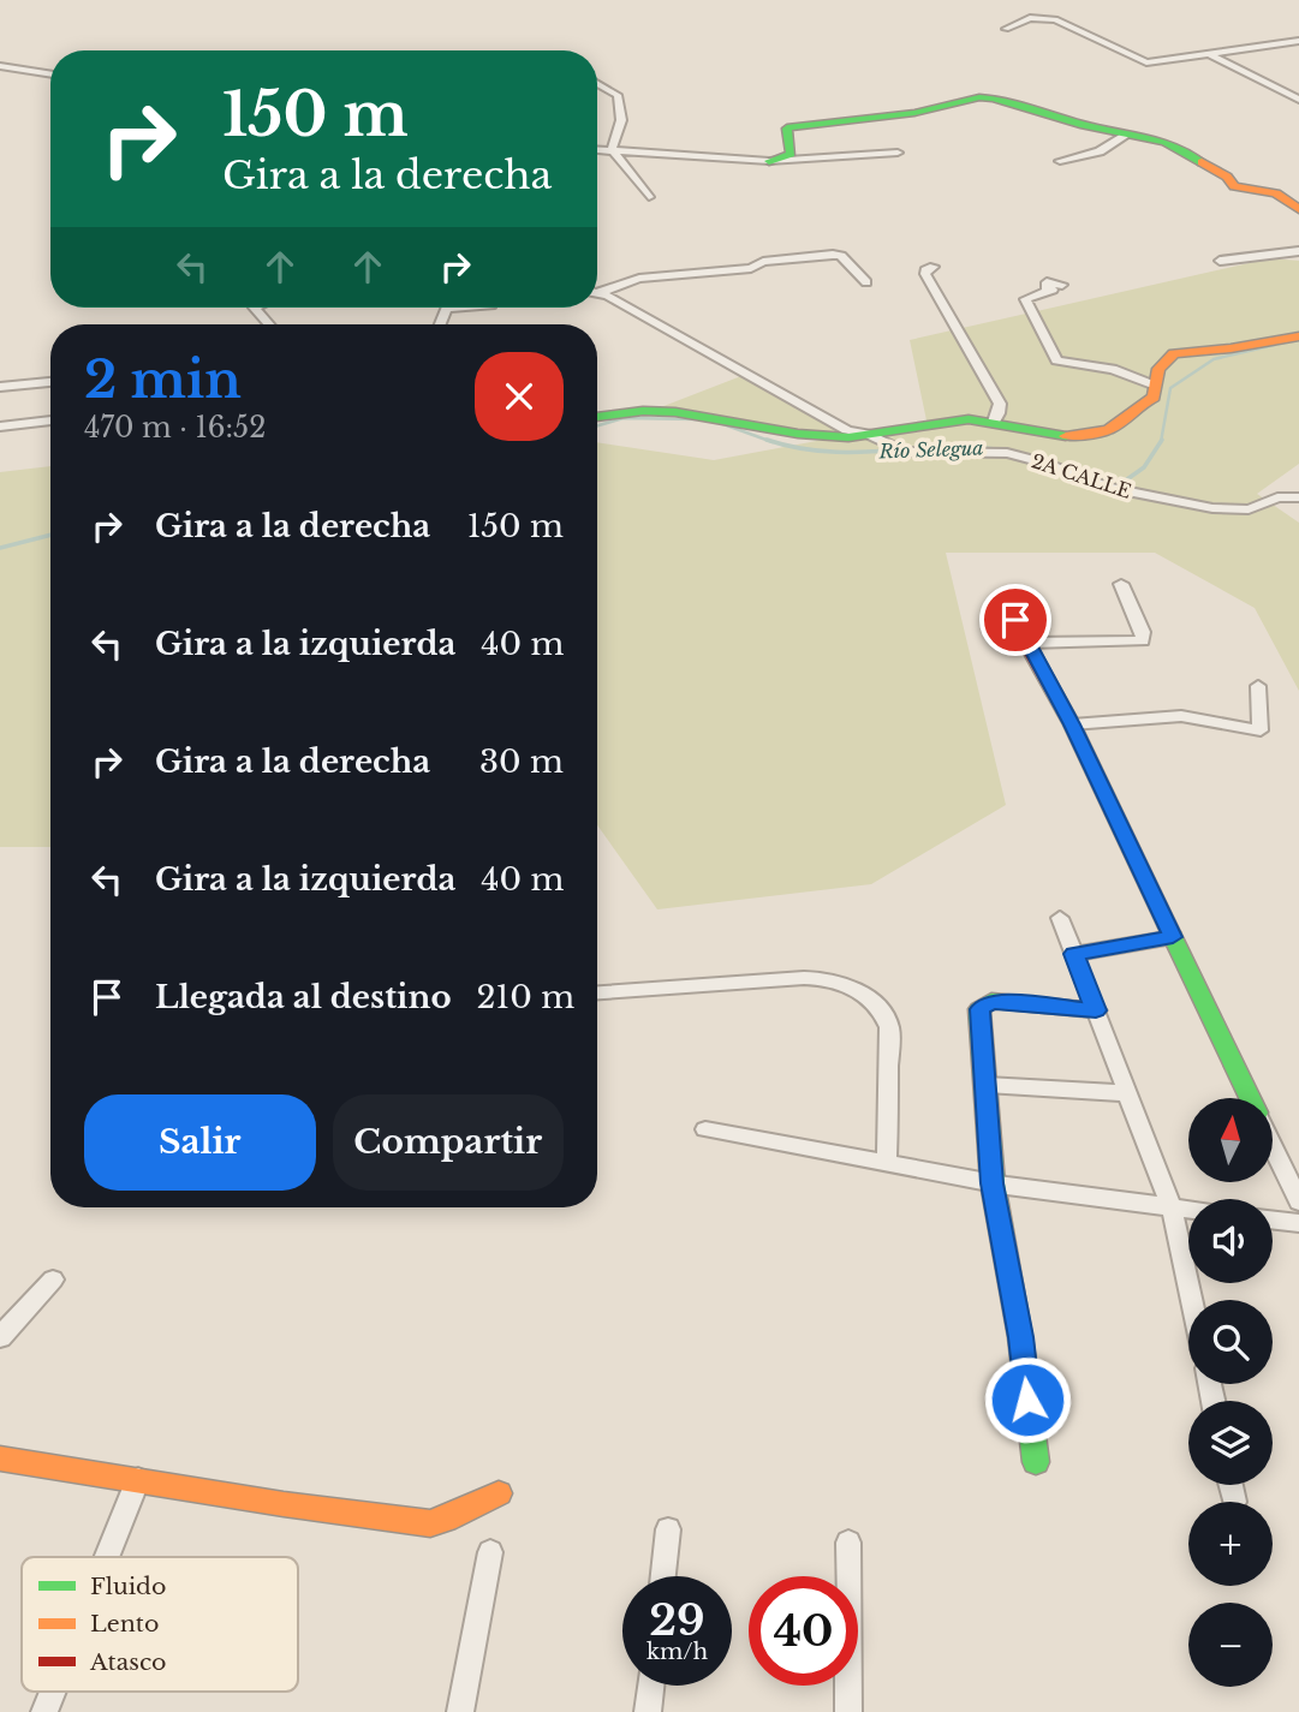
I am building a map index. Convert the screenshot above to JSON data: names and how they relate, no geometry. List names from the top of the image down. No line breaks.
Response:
{"streets":{"street":["2A CALLE"]},"water":["Río Selegua"],"legend":["Fluido","Lento","Atasco"],"north":"top","page":{"turn":["150 m","Gira a la derecha"],"heading":["2 min","470 m · 16:52"],"list":[{"name":"Gira a la derecha","value":"150 m"},{"name":"Gira a la izquierda","value":"40 m"},{"name":"Gira a la derecha","value":"30 m"},{"name":"Gira a la izquierda","value":"40 m"},{"name":"Llegada al destino","value":"210 m"}],"buttons":["Salir","Compartir"],"map_buttons":["+","−"],"speed":"29 km/h","limit":"40"}}
